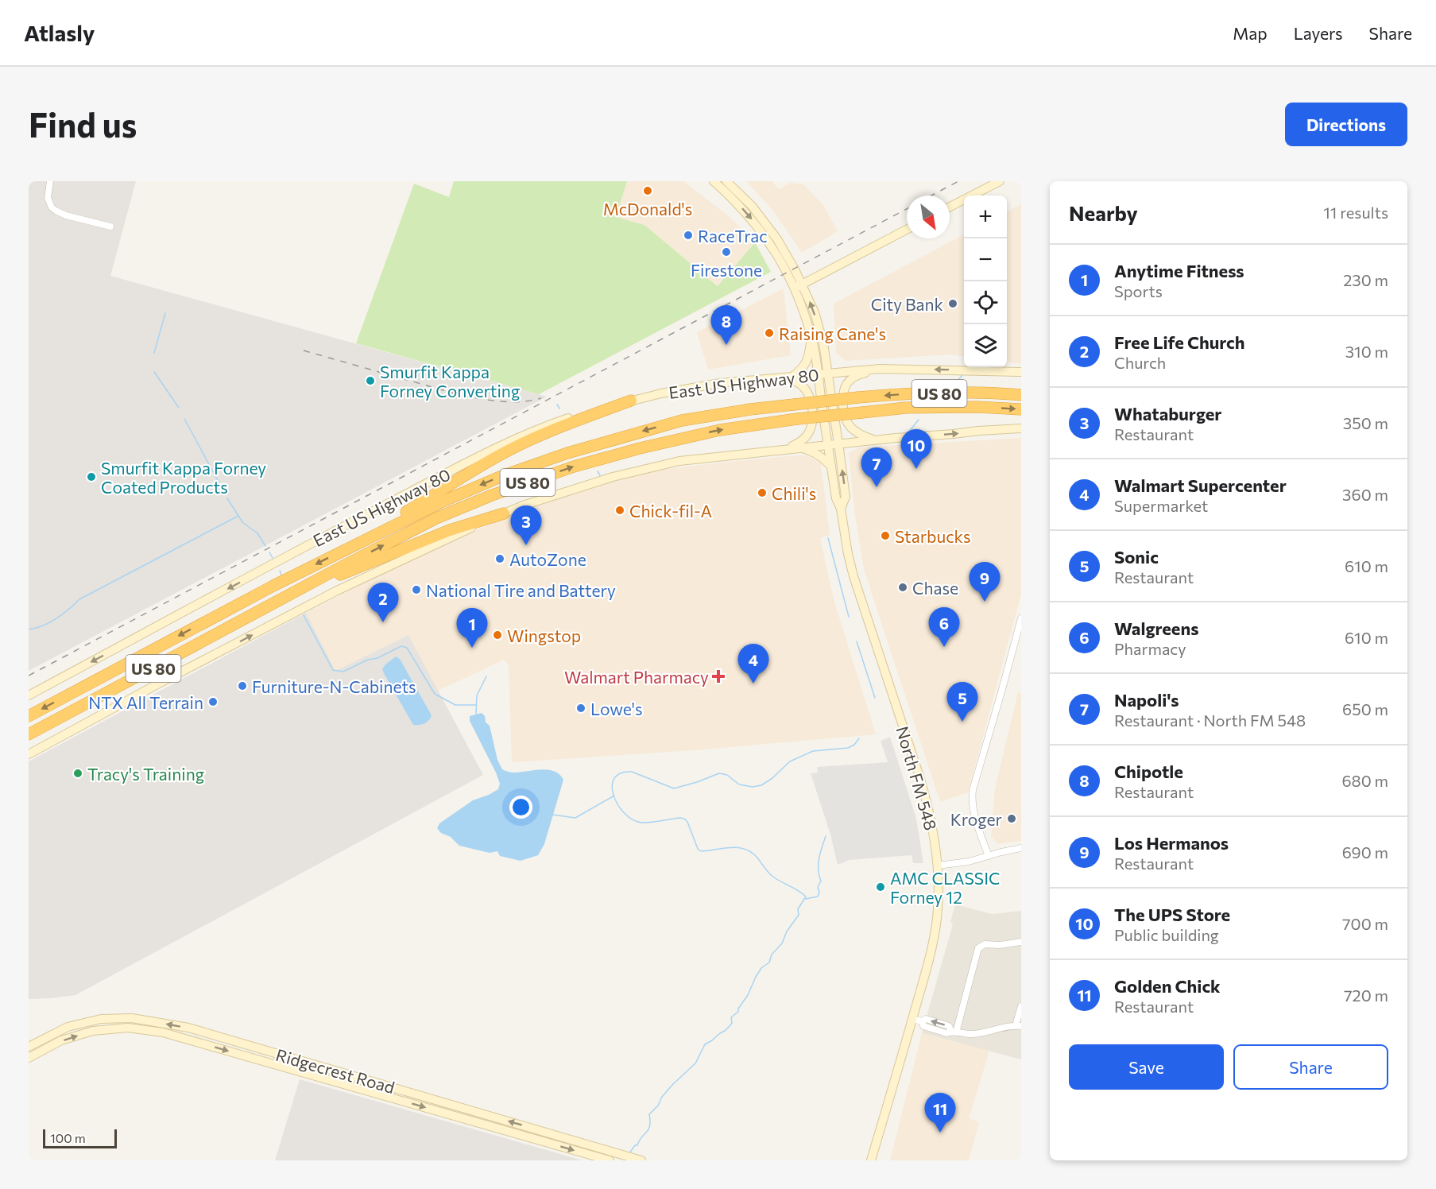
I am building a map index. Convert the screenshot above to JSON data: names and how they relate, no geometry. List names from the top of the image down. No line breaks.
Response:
{"streets":{"highway":["US 80"],"main road":["East US Highway 80","North FM 548","Ridgecrest Road"]},"crossings":[["East US Highway 80","North FM 548"]],"places":{"other":["McDonald's","RaceTrac","Firestone","City Bank","Raising Cane's","Smurfit Kappa Forney Converting","Smurfit Kappa Forney Coated Products","Chili's","Chick-fil-A","Starbucks","AutoZone","Chase","National Tire and Battery","Wingstop","Furniture-N-Cabinets","NTX All Terrain","Lowe's","Tracy's Training","Kroger","AMC CLASSIC Forney 12"],"health":["Walmart Pharmacy"]},"scale_bar":"100 m","north":"bottom right","page":{"header":"Atlasly","nav":["Map","Layers","Share"],"buttons":["Directions",["Save","Share"]],"title":"Find us","heading":["Nearby","11 results"],"map_buttons":["+","−"],"list":[{"mark":"1","name":"Anytime Fitness","note":"Sports","value":"230 m"},{"mark":"2","name":"Free Life Church","note":"Church","value":"310 m"},{"mark":"3","name":"Whataburger","note":"Restaurant","value":"350 m"},{"mark":"4","name":"Walmart Supercenter","note":"Supermarket","value":"360 m"},{"mark":"5","name":"Sonic","note":"Restaurant","value":"610 m"},{"mark":"6","name":"Walgreens","note":"Pharmacy","value":"610 m"},{"mark":"7","name":"Napoli's","note":"Restaurant · North FM 548","value":"650 m"},{"mark":"8","name":"Chipotle","note":"Restaurant","value":"680 m"},{"mark":"9","name":"Los Hermanos","note":"Restaurant","value":"690 m"},{"mark":"10","name":"The UPS Store","note":"Public building","value":"700 m"},{"mark":"11","name":"Golden Chick","note":"Restaurant","value":"720 m"}],"pins":["8","10","7","3","9","2","6","1","4","5","11"],"scale":"100 m"}}
